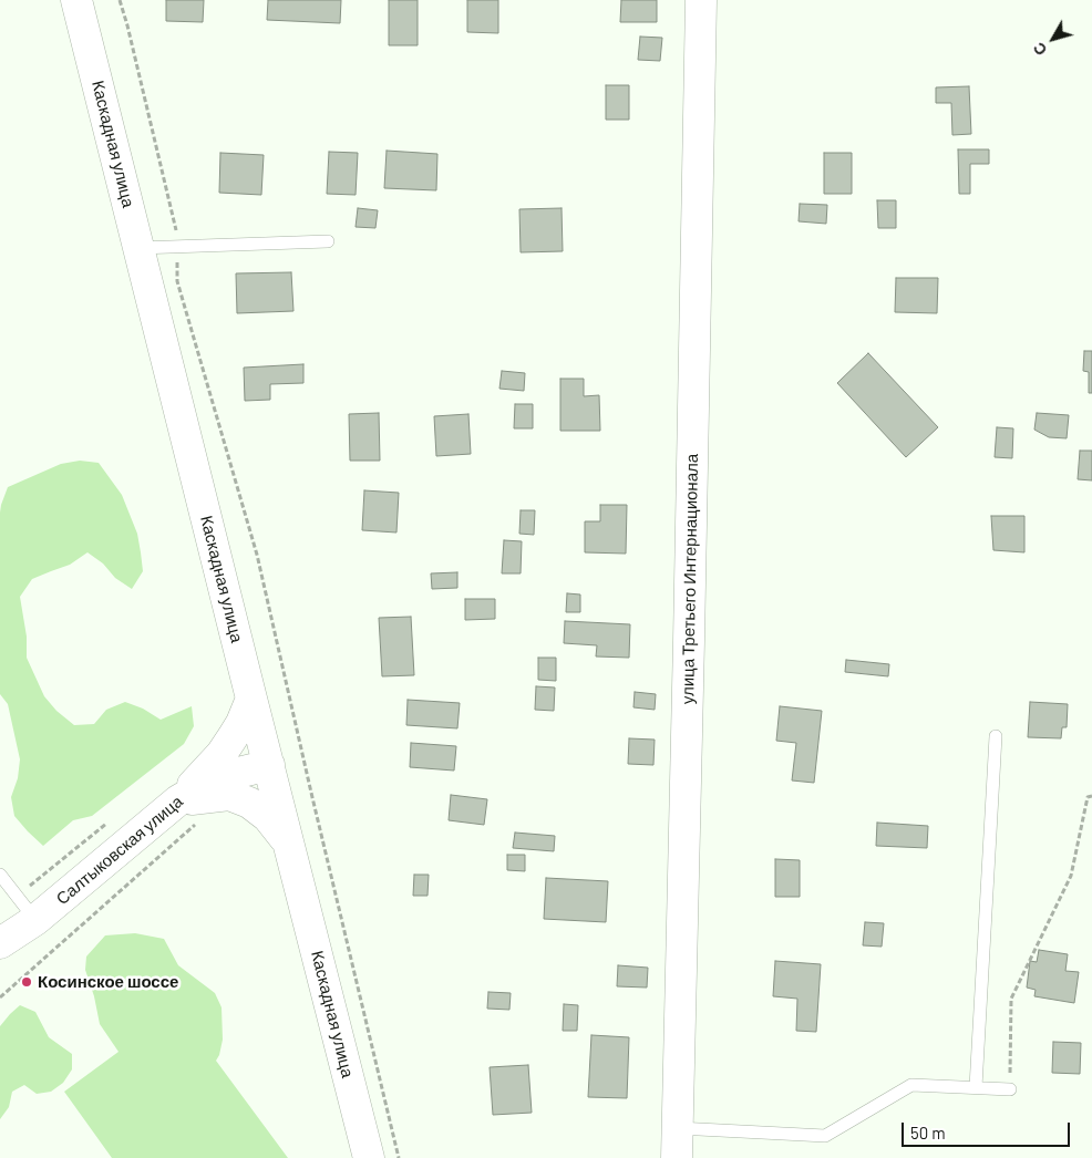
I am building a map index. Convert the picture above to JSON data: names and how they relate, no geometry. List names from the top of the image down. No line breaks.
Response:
{"streets":{"street":["Каскадная улица","улица Третьего Интернационала","Салтыковская улица"]},"crossings":[["Каскадная улица","Салтыковская улица"]],"places":["Косинское шоссе"],"scale_bar":"50 m","north":"bottom left"}
